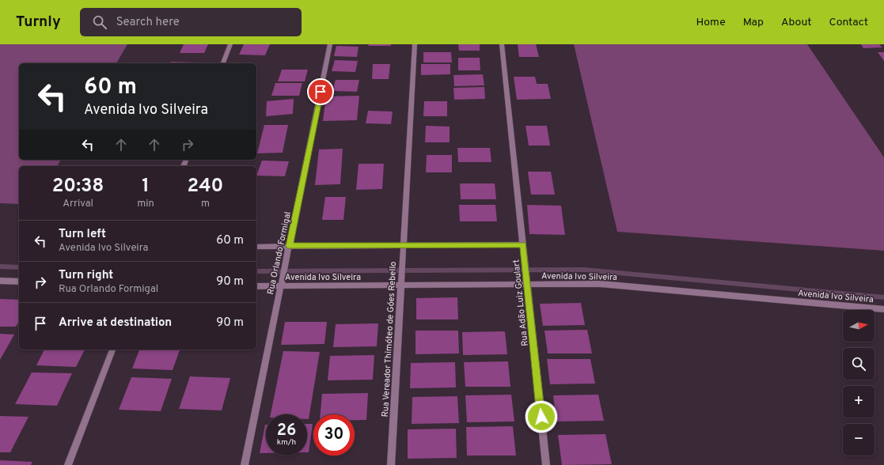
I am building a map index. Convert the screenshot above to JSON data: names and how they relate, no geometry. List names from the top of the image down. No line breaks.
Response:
{"streets":{"street":["Rua Orlando Formigal","Avenida Ivo Silveira","Rua Adão Luiz Goulart","Rua Vereador Thimóteo de Góes Rebello"]},"crossings":[["Rua Orlando Formigal","Avenida Ivo Silveira"],["Avenida Ivo Silveira","Rua Adão Luiz Goulart"],["Avenida Ivo Silveira","Rua Vereador Thimóteo de Góes Rebello"]],"north":"right","page":{"header":"Turnly","search":"Search here","nav":["Home","Map","About","Contact"],"turn":["60 m","Avenida Ivo Silveira"],"eta":["20:38","Arrival","1","min","240","m"],"list":[{"name":"Turn left","note":"Avenida Ivo Silveira","value":"60 m"},{"name":"Turn right","note":"Rua Orlando Formigal","value":"90 m"},{"name":"Arrive at destination","value":"90 m"}],"map_buttons":["+","−"],"speed":"26 km/h","limit":"30"}}
